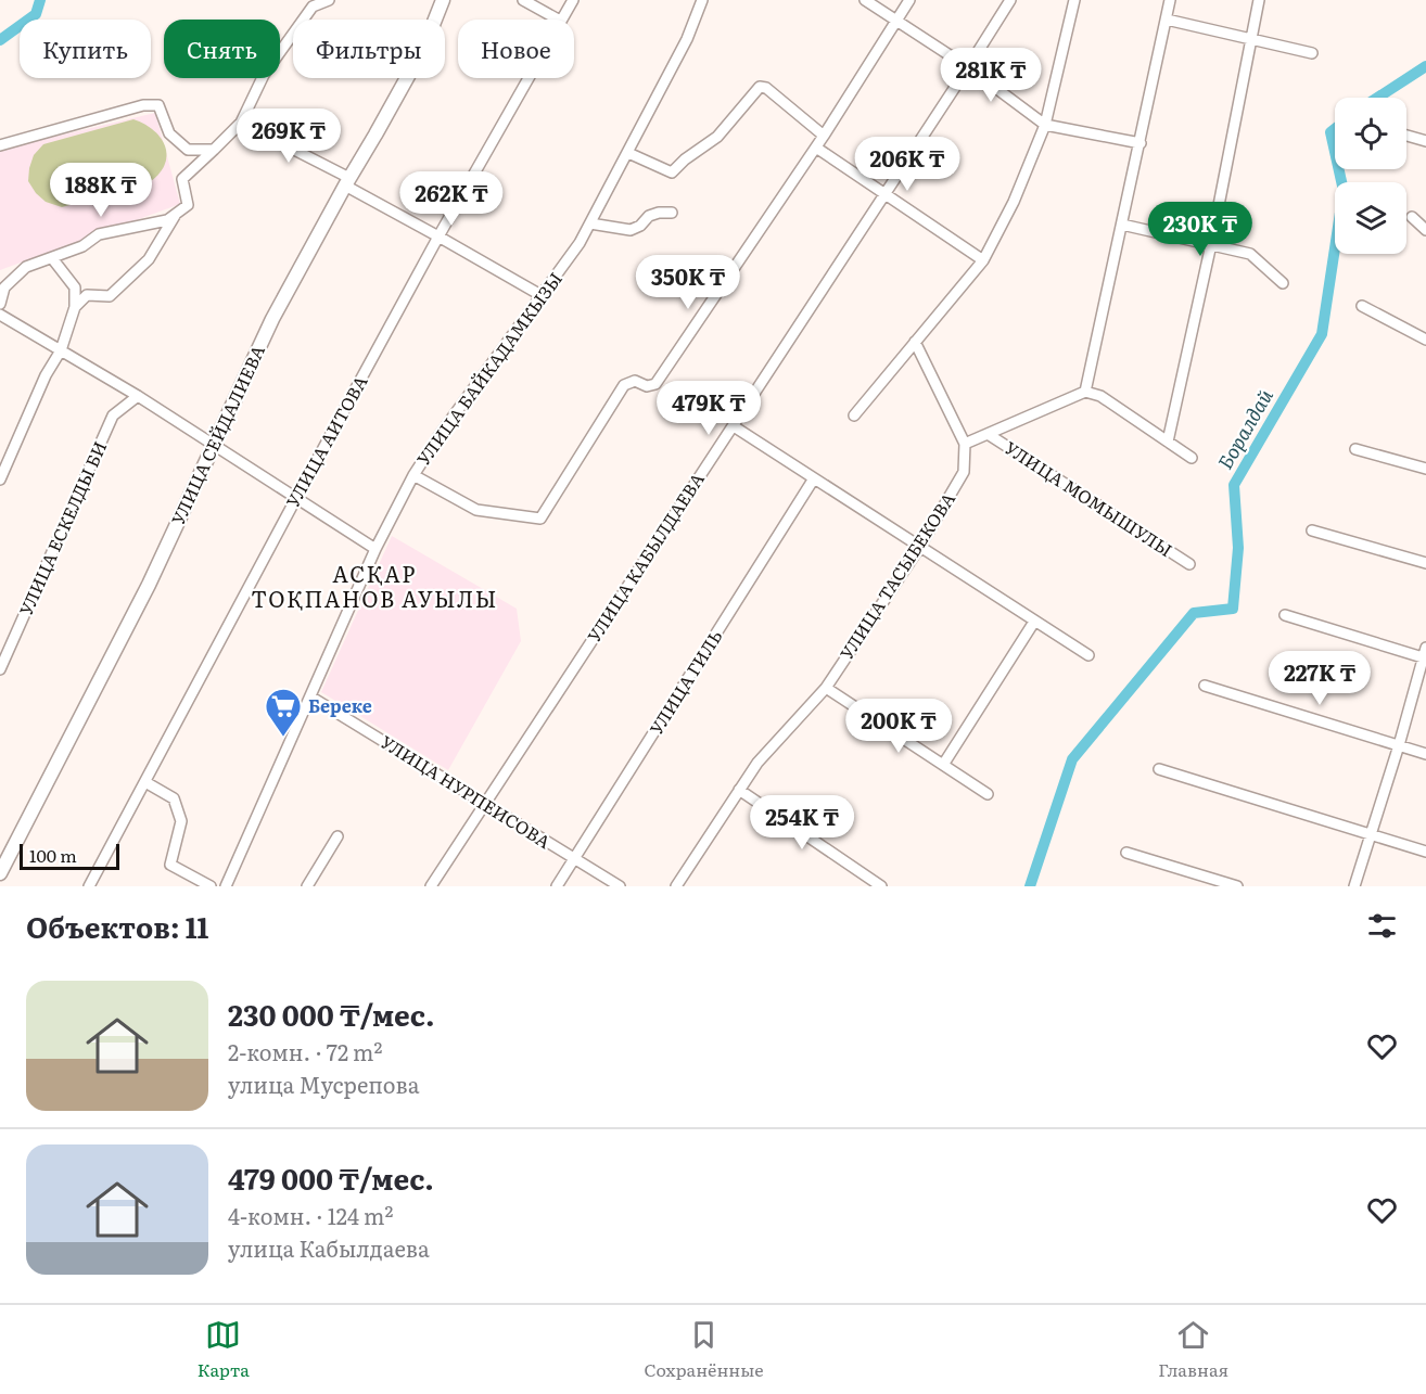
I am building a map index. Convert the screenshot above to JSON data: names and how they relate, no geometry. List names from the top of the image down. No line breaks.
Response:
{"streets":{"main road":["УЛИЦА СЕЙДАЛИЕВА"],"street":["УЛИЦА БАЙКАДАМКЫЗЫ","УЛИЦА АИТОВА","УЛИЦА МОМЫШУЛЫ","УЛИЦА ЕСКЕЛДЫ БИ","УЛИЦА КАБЫЛДАЕВА","УЛИЦА ТАСЫБЕКОВА","УЛИЦА ГИЛЬ","УЛИЦА НУРПЕИСОВА"]},"crossings":[["УЛИЦА БАЙКАДАМКЫЗЫ","УЛИЦА НУРПЕИСОВА"],["УЛИЦА КАБЫЛДАЕВА","УЛИЦА НУРПЕИСОВА"],["УЛИЦА ГИЛЬ","УЛИЦА НУРПЕИСОВА"]],"districts":["АСҚАР ТОҚПАНОВ АУЫЛЫ"],"water":["Боралдай"],"places":{"supermarket":["Береке"]},"scale_bar":"100 m","page":{"chip":["Купить","Снять","Фильтры","Новое"],"price":["281K ₸","269K ₸","206K ₸","188K ₸","262K ₸","230K ₸","350K ₸","479K ₸","227K ₸","200K ₸","254K ₸"],"scale":"100 m","heading":"Объектов: 11","list":[{"name":"230 000 ₸/мес.","note":"2-комн. · 72 m² · улица Мусрепова"},{"name":"479 000 ₸/мес.","note":"4-комн. · 124 m² · улица Кабылдаева"}],"tabs":["Карта","Сохранённые","Главная"]}}
